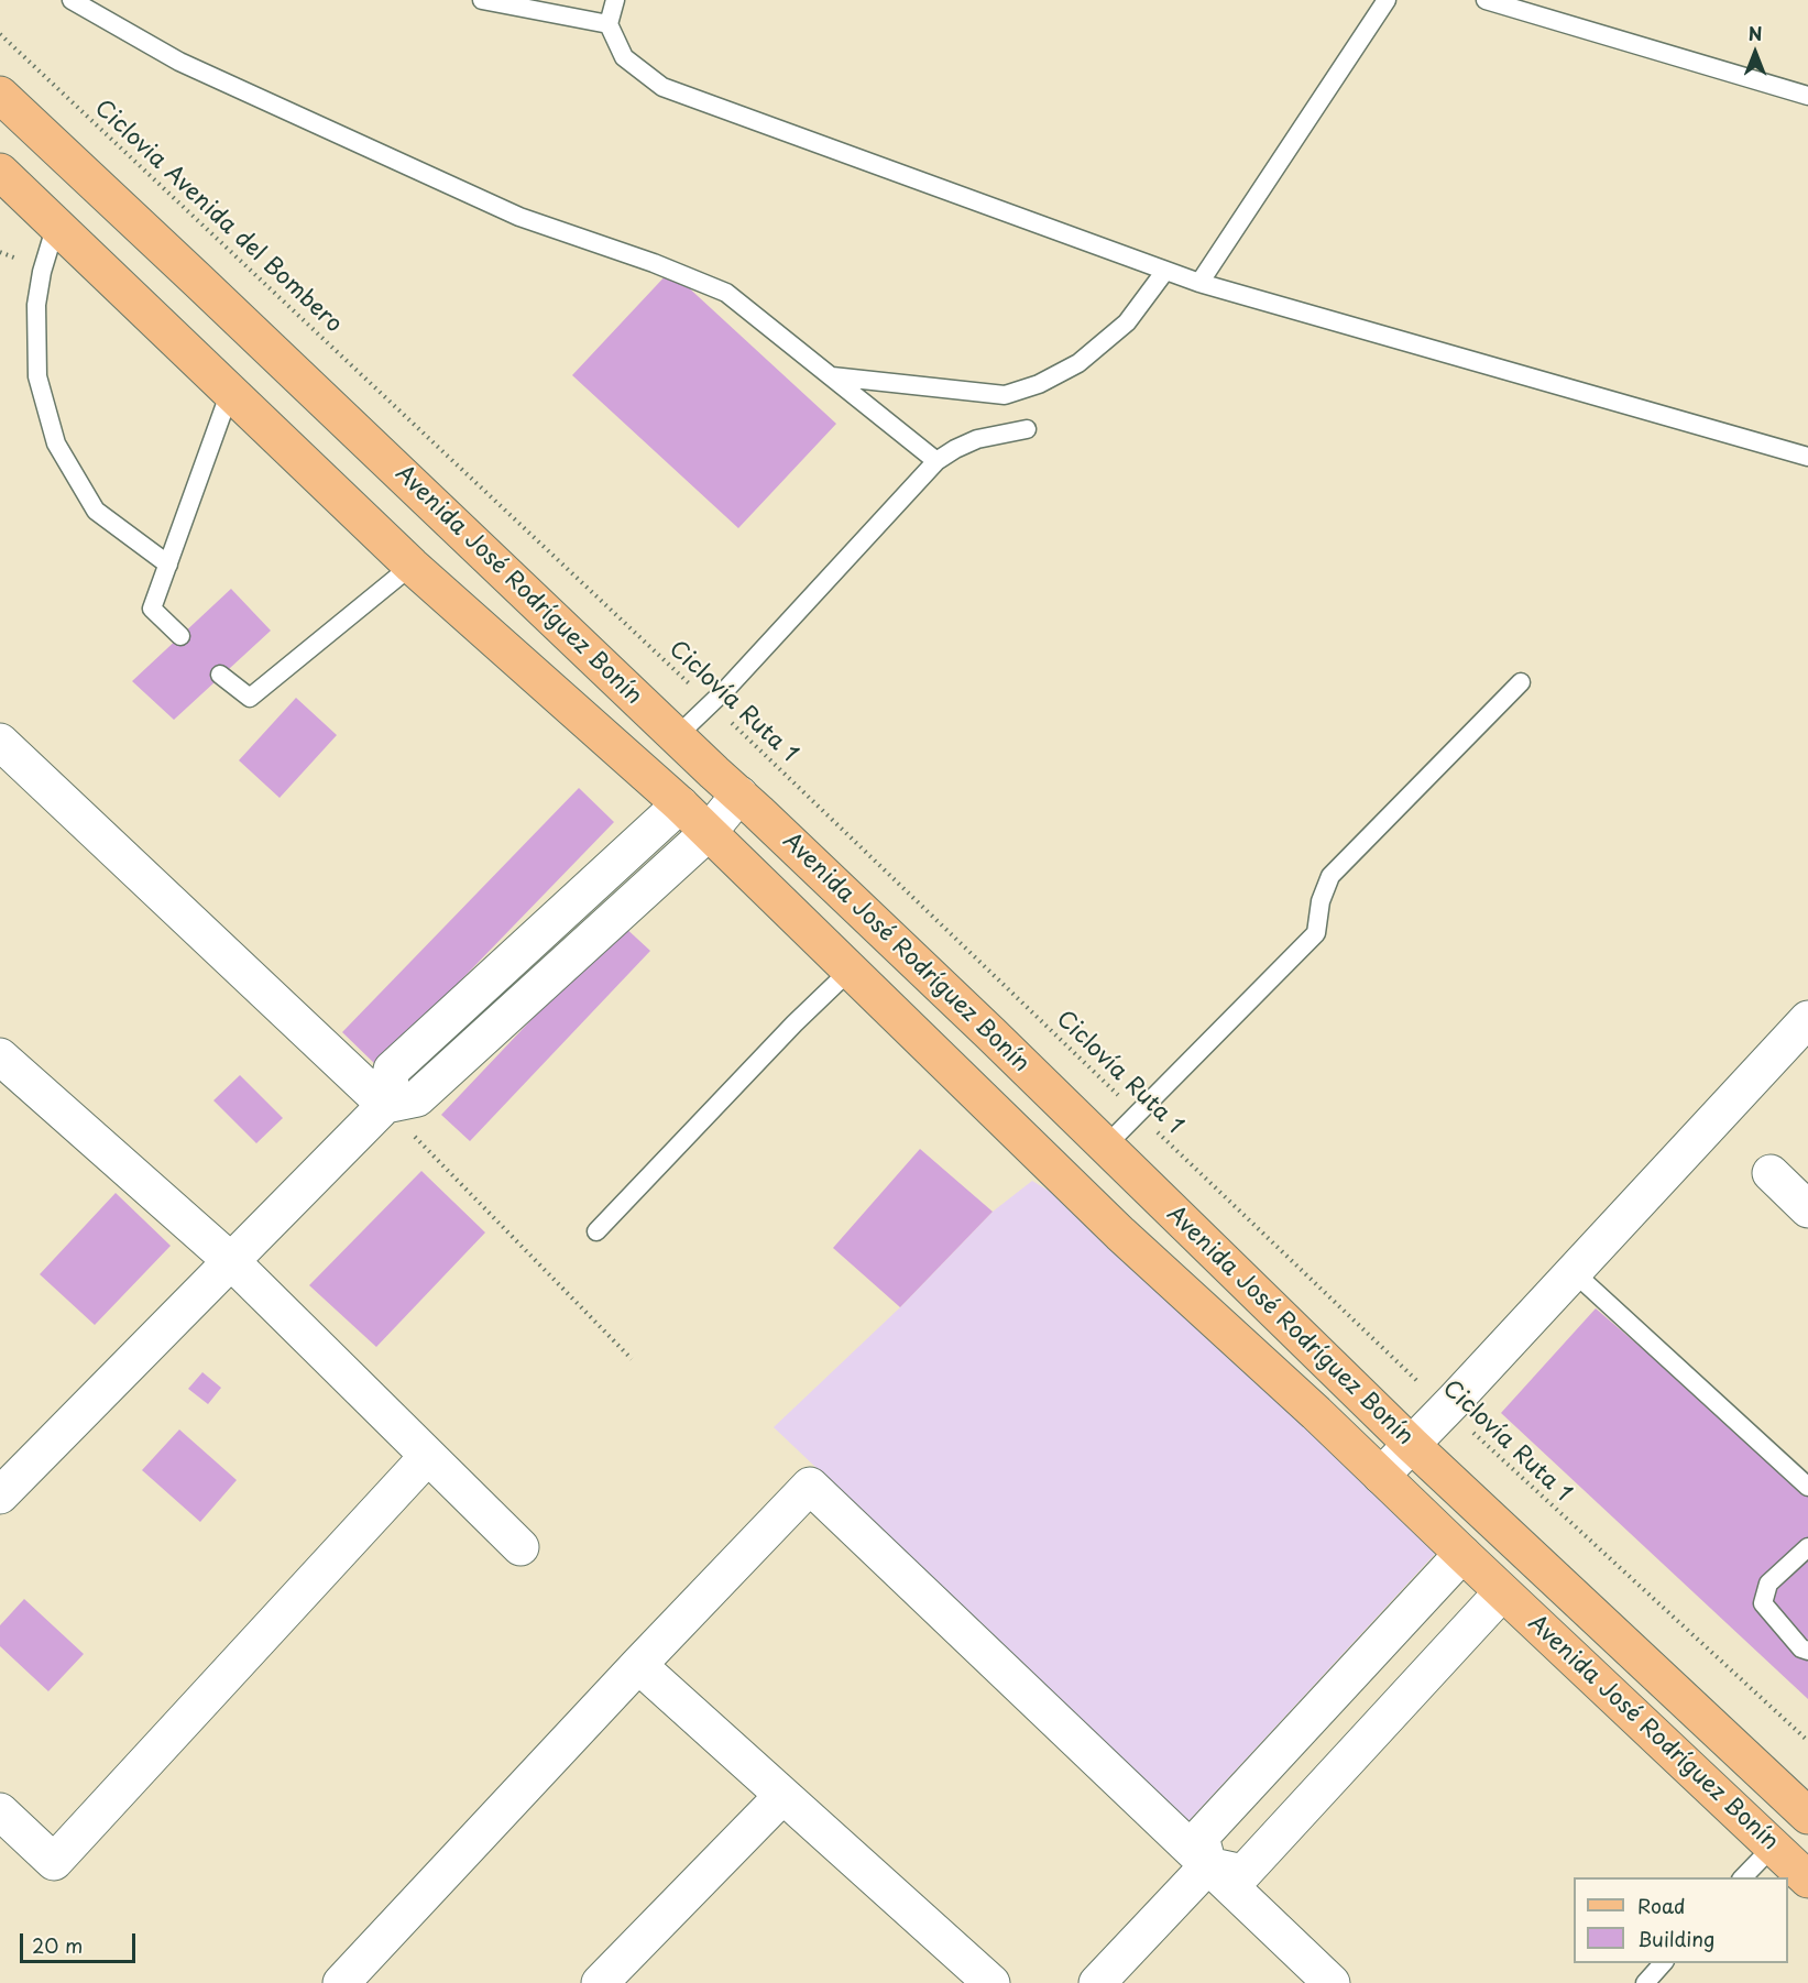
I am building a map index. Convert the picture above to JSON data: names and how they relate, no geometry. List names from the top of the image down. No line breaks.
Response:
{"streets":{"main road":["Avenida José Rodríguez Bonín"],"path":["Ciclovia Avenida del Bombero","Ciclovía Ruta 1"]},"crossings":[["Ciclovia Avenida del Bombero","Ciclovía Ruta 1"]],"legend":["Road","Building"],"scale_bar":"20 m","north":"top"}
